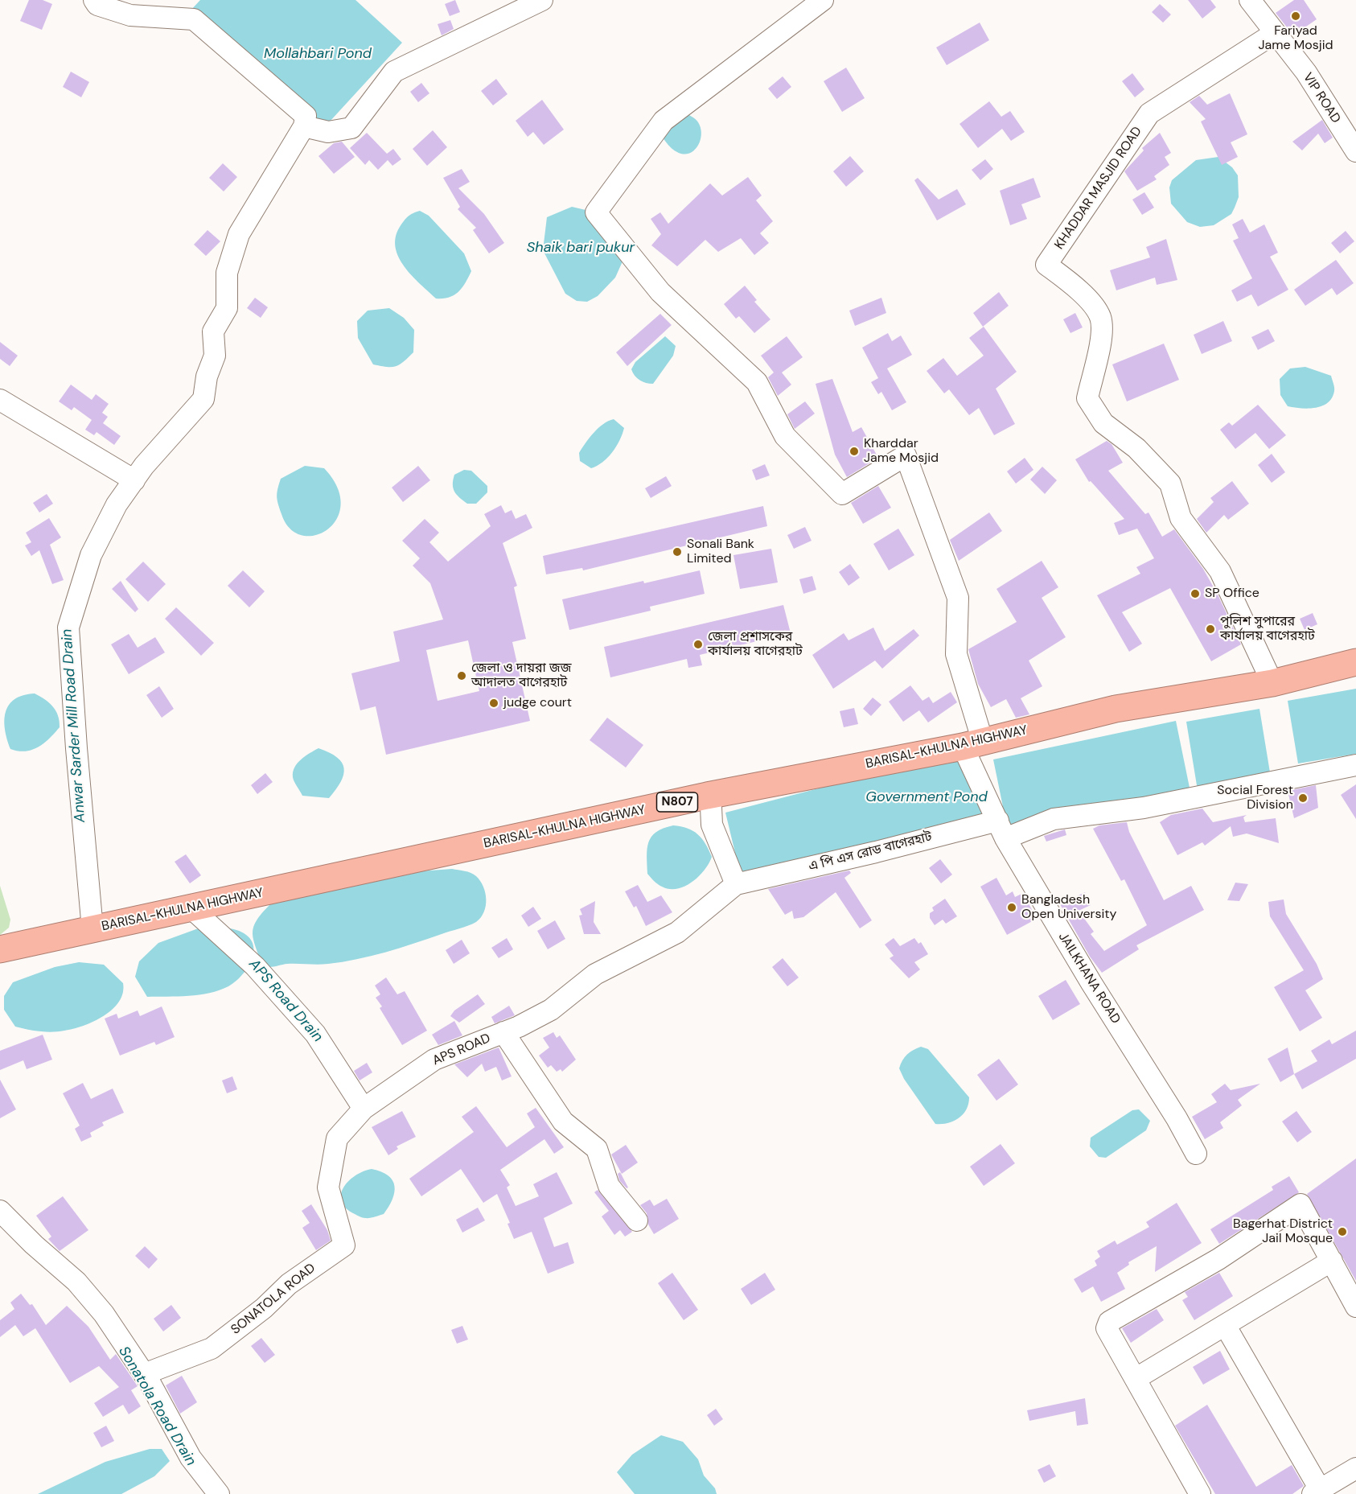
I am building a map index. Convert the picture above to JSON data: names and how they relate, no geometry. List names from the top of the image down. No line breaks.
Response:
{"streets":{"highway":["BARISAL-KHULNA HIGHWAY","N807"],"street":["VIP ROAD","KHADDAR MASJID ROAD","এ পি এস রোড বাগেরহাট","JAILKHANA ROAD","APS ROAD","SONATOLA ROAD"]},"crossings":[["VIP ROAD","KHADDAR MASJID ROAD"],["KHADDAR MASJID ROAD","BARISAL-KHULNA HIGHWAY"],["BARISAL-KHULNA HIGHWAY","JAILKHANA ROAD"],["এ পি এস রোড বাগেরহাট","JAILKHANA ROAD"],["এ পি এস রোড বাগেরহাট","APS ROAD"],["APS ROAD","SONATOLA ROAD"]],"water":["Mollahbari Pond","Shaik bari pukur","Anwar Sarder Mill Road Drain","Government Pond","APS Road Drain","Sonatola Road Drain"],"places":["Fariyad Jame Mosjid","Kharddar Jame Mosjid","Sonali Bank Limited","SP Office","পুলিশ সুপারের কার্যালয় বাগেরহাট","জেলা প্রশাসকের কার্যালয় বাগেরহাট","জেলা ও দায়রা জজ আদালত বাগেরহাট","judge court","Social Forest Division","Bangladesh Open University","Bagerhat District Jail Mosque"]}
